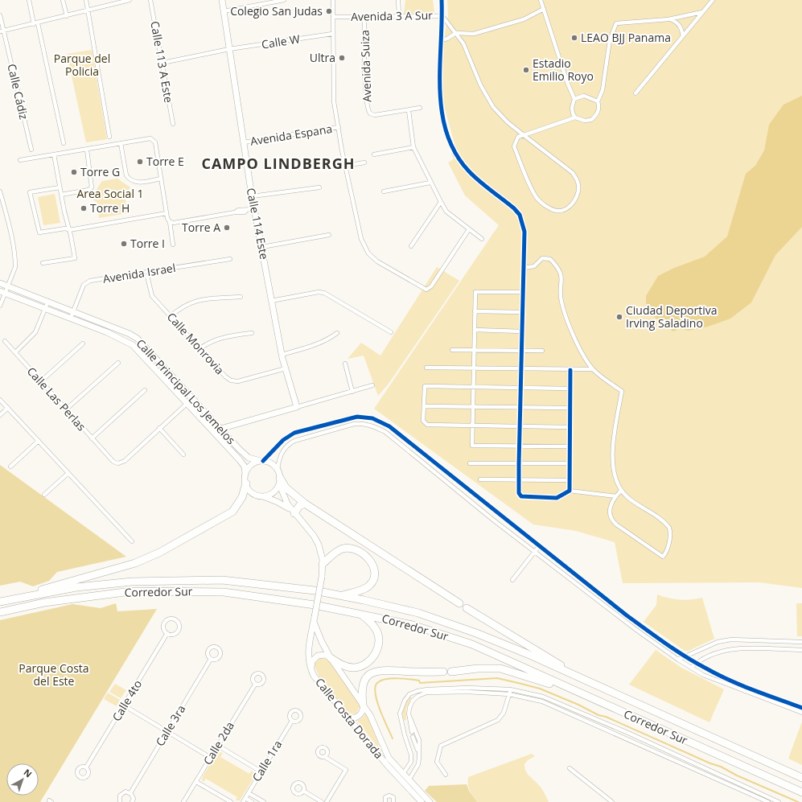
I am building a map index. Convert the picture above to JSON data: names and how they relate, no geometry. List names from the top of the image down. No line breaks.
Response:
{"streets":{"highway":["Corredor Sur"],"main road":["Calle 114 Este","Calle Principal Los Jemelos","Calle Costa Dorada"],"street":["Avenida 3 A Sur","Calle W","Calle 113 A Este","Avenida Suiza","Calle Cádiz","Avenida Espana","Avenida Israel","Calle Monrovia","Calle Las Perlas","Calle 4to","Calle 3ra","Calle 2da","Calle 1ra"]},"crossings":[["Avenida 3 A Sur","Avenida Suiza"],["Calle W","Calle 113 A Este"],["Calle W","Calle 114 Este"],["Avenida Espana","Calle 114 Este"],["Calle 114 Este","Calle Monrovia"],["Avenida Israel","Calle Monrovia"],["Avenida Israel","Calle Principal Los Jemelos"]],"districts":["CAMPO LINDBERGH"],"parks":["Parque del Policia","Area Social 1","Parque Costa del Este"],"places":["Colegio San Judas","LEAO BJJ Panama","Ultra","Estadio Emilio Royo","Torre E","Torre G","Torre H","Torre A","Torre I","Ciudad Deportiva Irving Saladino"],"north":"top right"}
